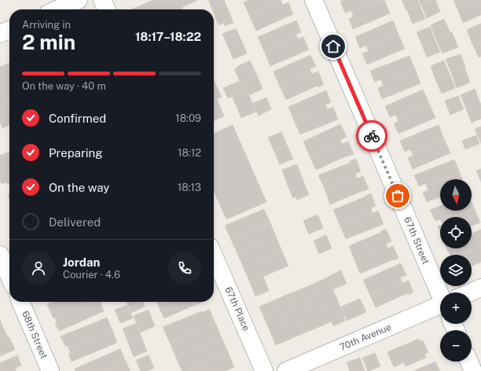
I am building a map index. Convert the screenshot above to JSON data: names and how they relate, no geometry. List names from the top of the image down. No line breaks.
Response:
{"streets":{"street":["67th Street","67th Place","68th Street","70th Avenue"]},"north":"bottom","page":{"heading":["2 min","Arriving in","18:17–18:22"],"panel":["Jordan","Courier · 4.6"],"bar":"On the way · 40 m","list":[["Confirmed","18:09"],["Preparing","18:12"],["On the way","18:13"],"Delivered"],"map_buttons":["+","−"]}}
